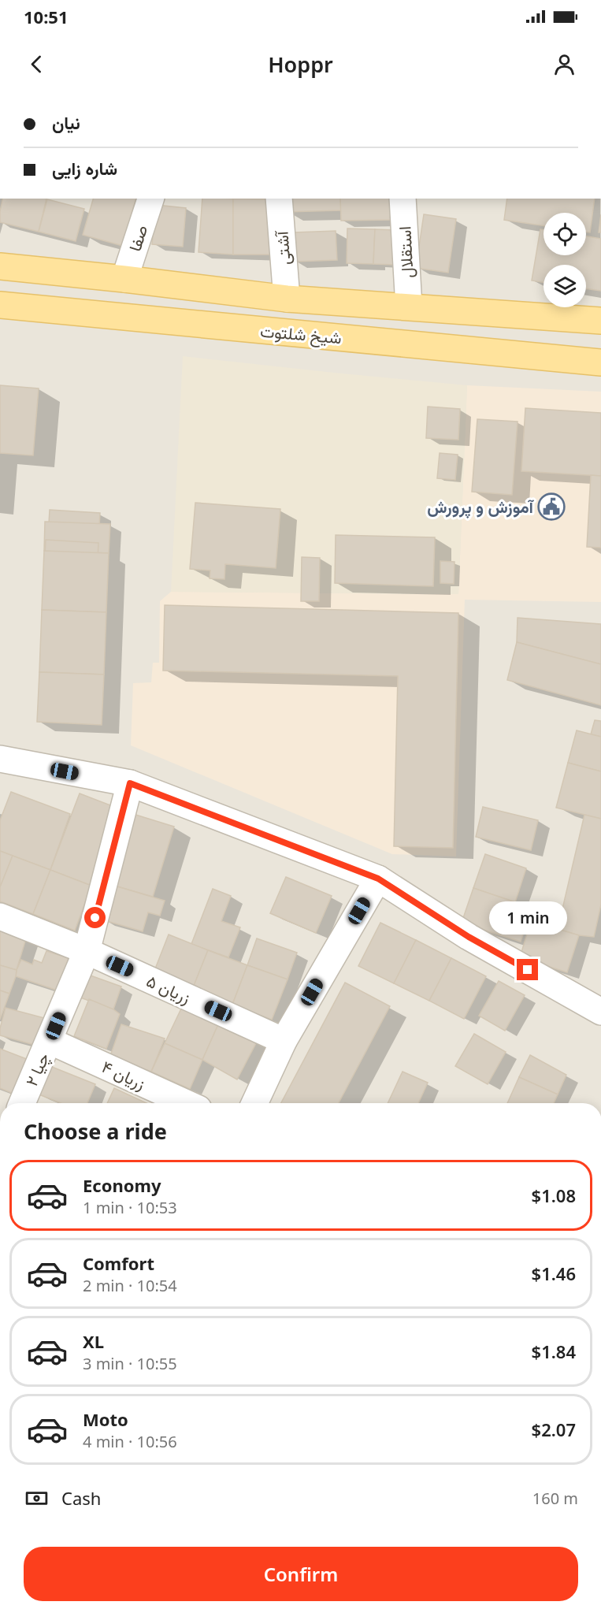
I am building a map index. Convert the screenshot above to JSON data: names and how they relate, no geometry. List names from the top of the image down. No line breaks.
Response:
{"streets":{"main road":["شیخ شلتوت"],"street":["صفا","آشتی","استقلال","زریان ۵","چیا ۲","زریان ۴"]},"crossings":[["صفا","شیخ شلتوت"],["آشتی","شیخ شلتوت"],["استقلال","شیخ شلتوت"],["زریان ۵","چیا ۲"],["چیا ۲","زریان ۴"]],"places":{"public building":["آموزش و پرورش"]},"page":{"status":"10:51","header":"Hoppr","banner":["نیان","شاره زایی"],"bubble":"1 min","heading":"Choose a ride","list":[{"name":"Economy","note":"1 min · 10:53","value":"$1.08"},{"name":"Comfort","note":"2 min · 10:54","value":"$1.46"},{"name":"XL","note":"3 min · 10:55","value":"$1.84"},{"name":"Moto","note":"4 min · 10:56","value":"$2.07"}],"pay":["Cash","160 m"],"buttons":"Confirm"}}
